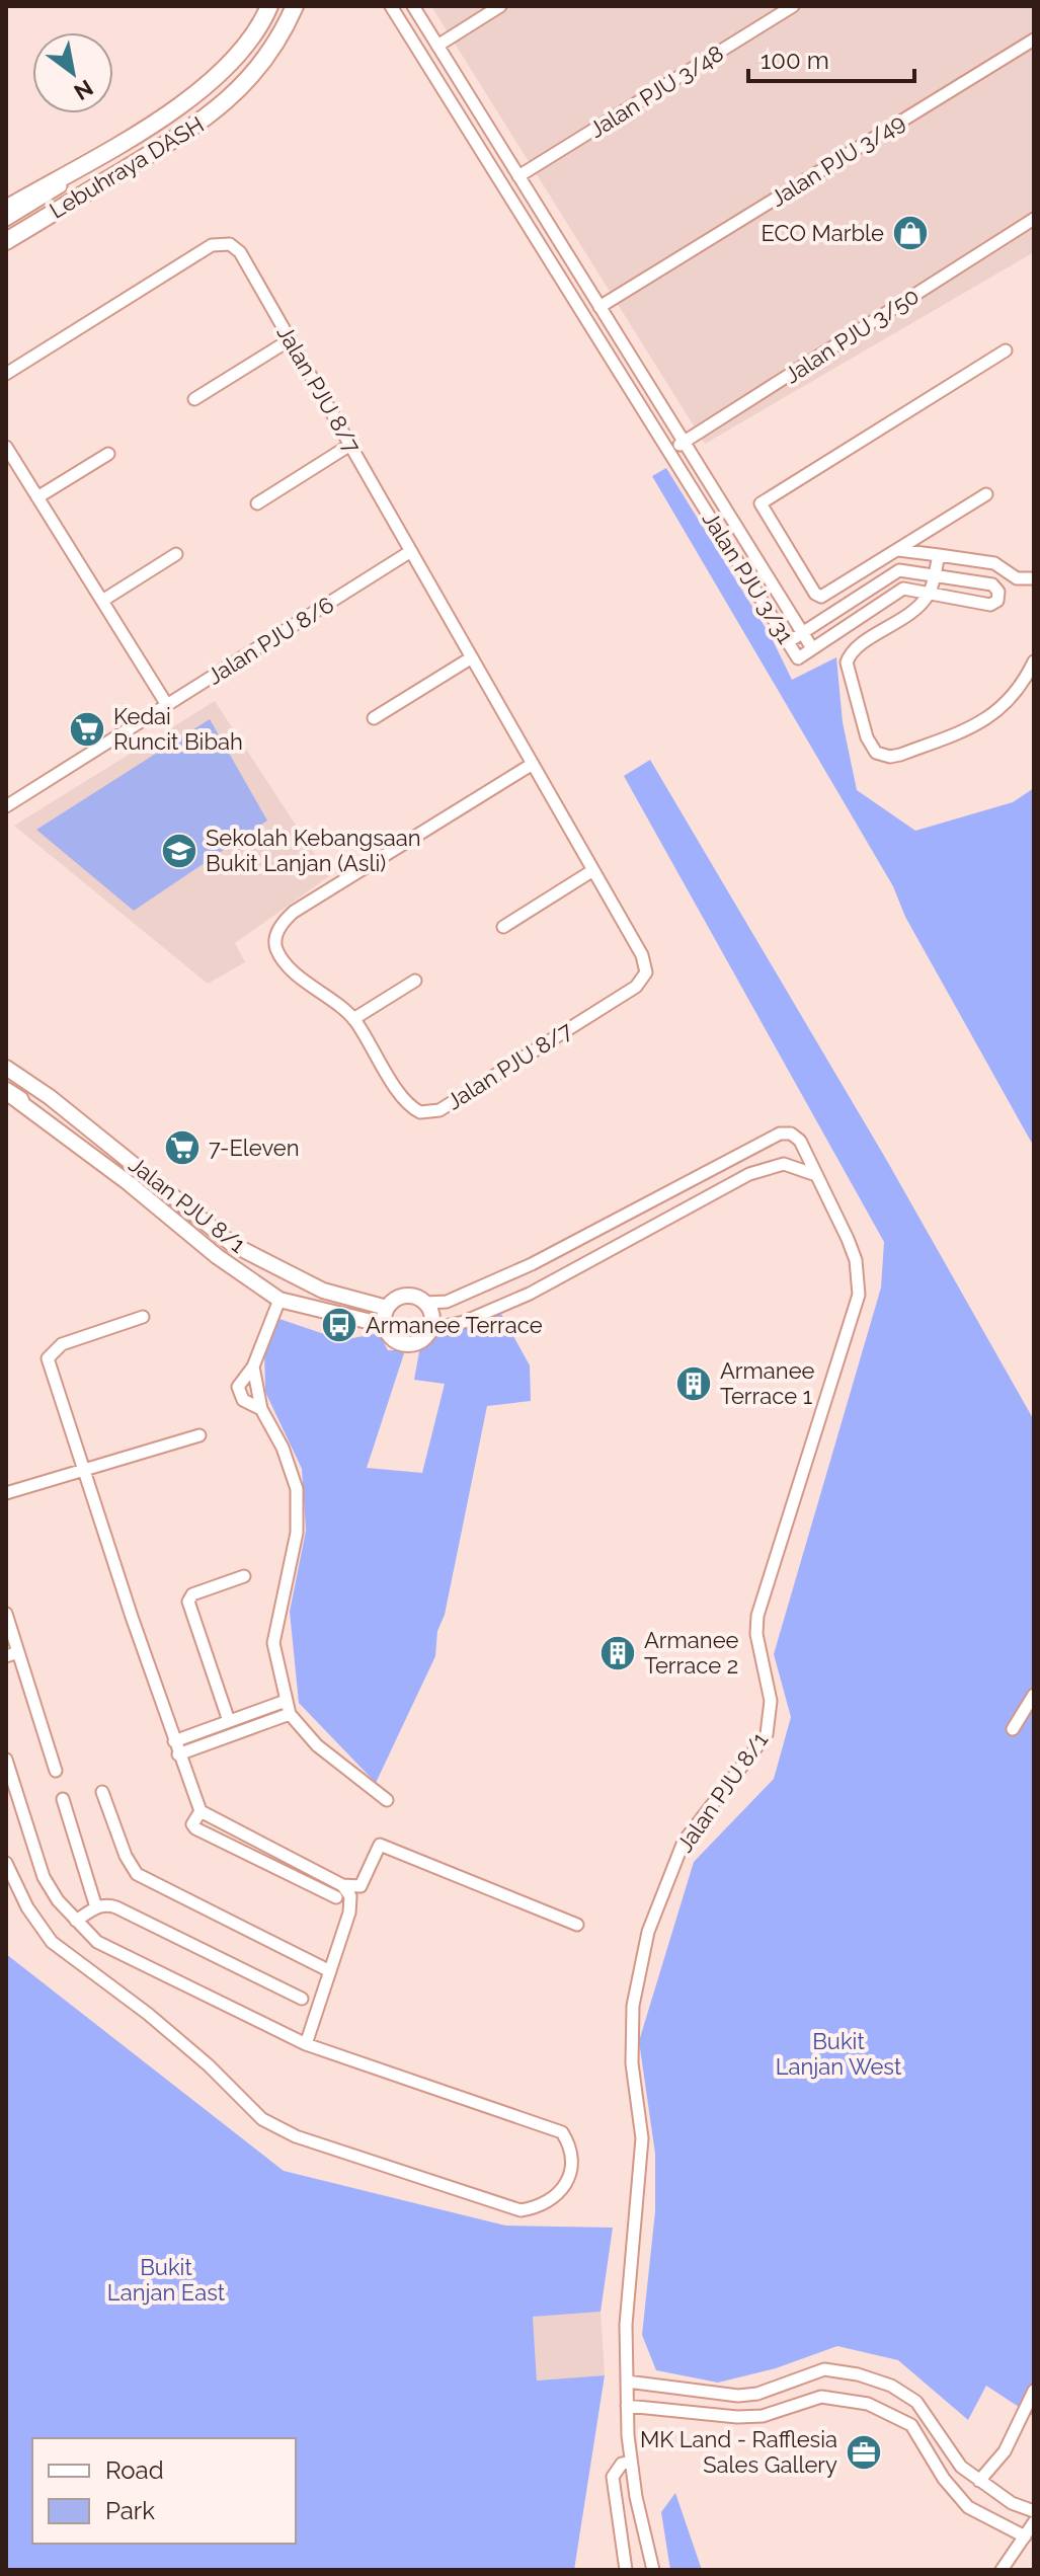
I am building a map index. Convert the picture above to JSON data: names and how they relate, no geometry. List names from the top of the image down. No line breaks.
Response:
{"streets":{"highway":["Lebuhraya DASH"],"main road":["Jalan PJU 8/1"],"street":["Jalan PJU 3/48","Jalan PJU 3/49","Jalan PJU 3/50","Jalan PJU 8/7","Jalan PJU 3/31","Jalan PJU 8/6"]},"crossings":[["Jalan PJU 3/48","Jalan PJU 3/31"],["Jalan PJU 3/49","Jalan PJU 3/31"],["Jalan PJU 3/50","Jalan PJU 3/31"],["Jalan PJU 8/7","Jalan PJU 8/6"]],"parks":["Bukit Lanjan West","Bukit Lanjan East"],"places":{"shop":["ECO Marble"],"supermarket":["Kedai Runcit Bibah","7-Eleven"],"school or university":["Sekolah Kebangsaan Bukit Lanjan (Asli)"],"bus stop":["Armanee Terrace"],"building":["Armanee Terrace 1","Armanee Terrace 2"],"office":["MK Land - Rafflesia Sales Gallery"]},"legend":["Road","Park"],"scale_bar":"100 m","north":"bottom right"}
